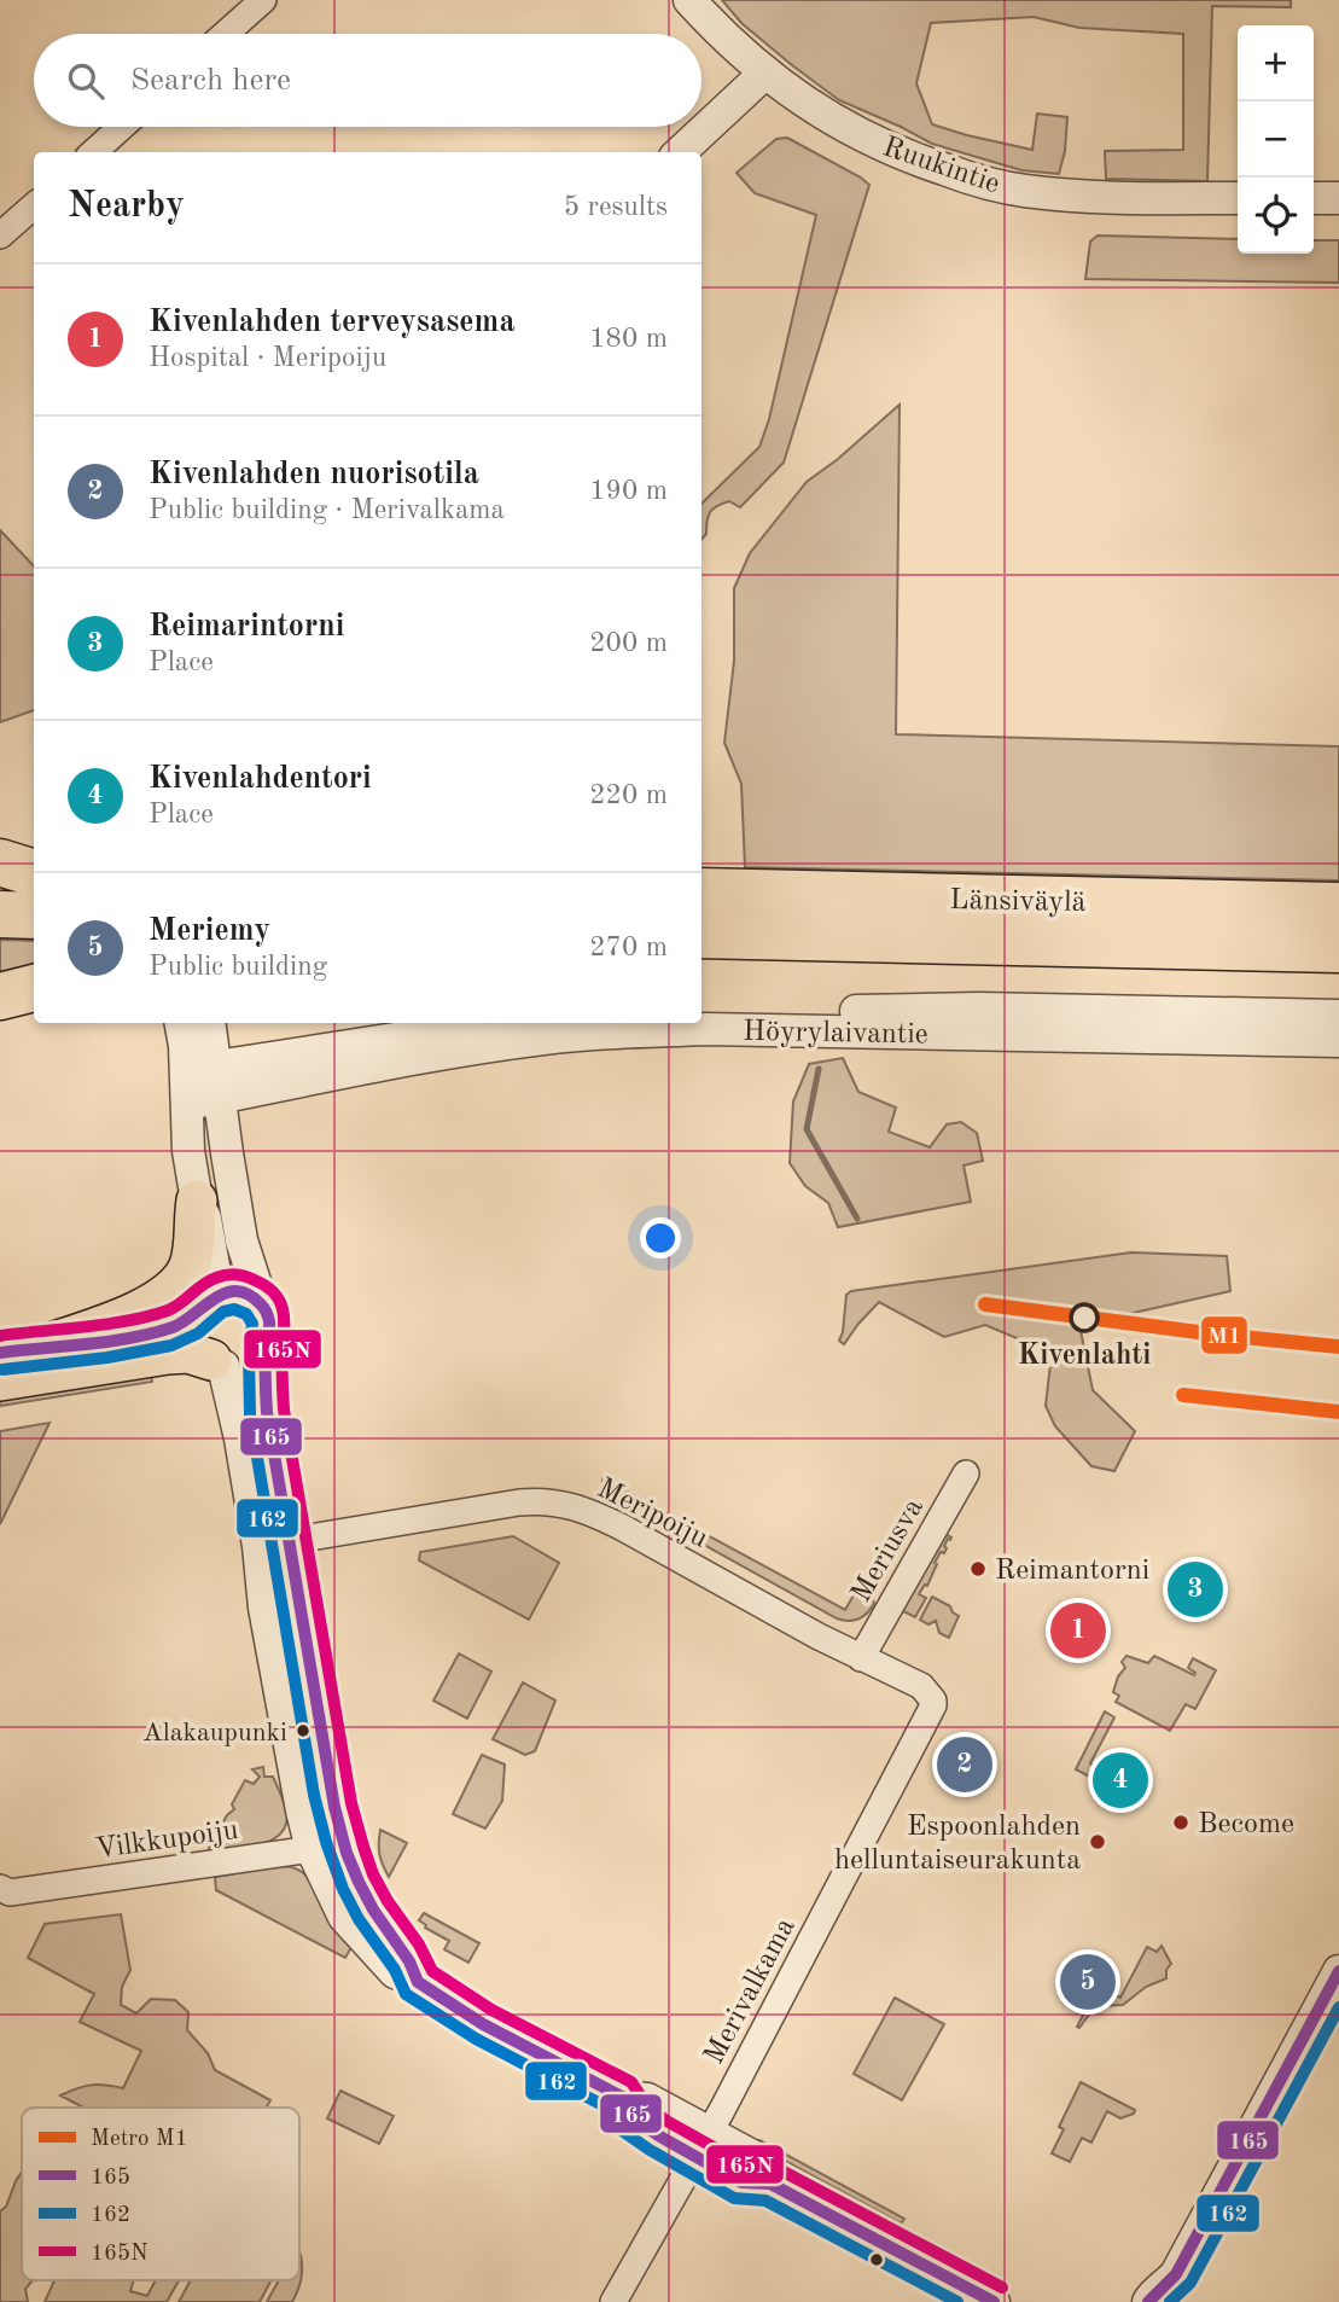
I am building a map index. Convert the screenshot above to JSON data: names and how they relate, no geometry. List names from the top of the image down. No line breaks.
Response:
{"streets":{"highway":["Länsiväylä"],"street":["Ruukintie","Höyrylaivantie","Meripoiju","Meriusva","Vilkkupoiju","Merivalkama"]},"crossings":[["Meripoiju","Meriusva"],["Meripoiju","Merivalkama"]],"places":["Kivenlahti","Reimantorni","Alakaupunki","Become","Espoonlahden helluntaiseurakunta"],"lines":["transit line 165N","transit line 165","metro line M1","transit line 162"],"legend":["Metro M1","165","162","165N"],"page":{"map_buttons":["+","−"],"search":"Search here","heading":["Nearby","5 results"],"list":[{"mark":"1","name":"Kivenlahden terveysasema","note":"Hospital · Meripoiju","value":"180 m"},{"mark":"2","name":"Kivenlahden nuorisotila","note":"Public building · Merivalkama","value":"190 m"},{"mark":"3","name":"Reimarintorni","note":"Place","value":"200 m"},{"mark":"4","name":"Kivenlahdentori","note":"Place","value":"220 m"},{"mark":"5","name":"Meriemy","note":"Public building","value":"270 m"}],"pins":["3","1","2","4","5"]}}
